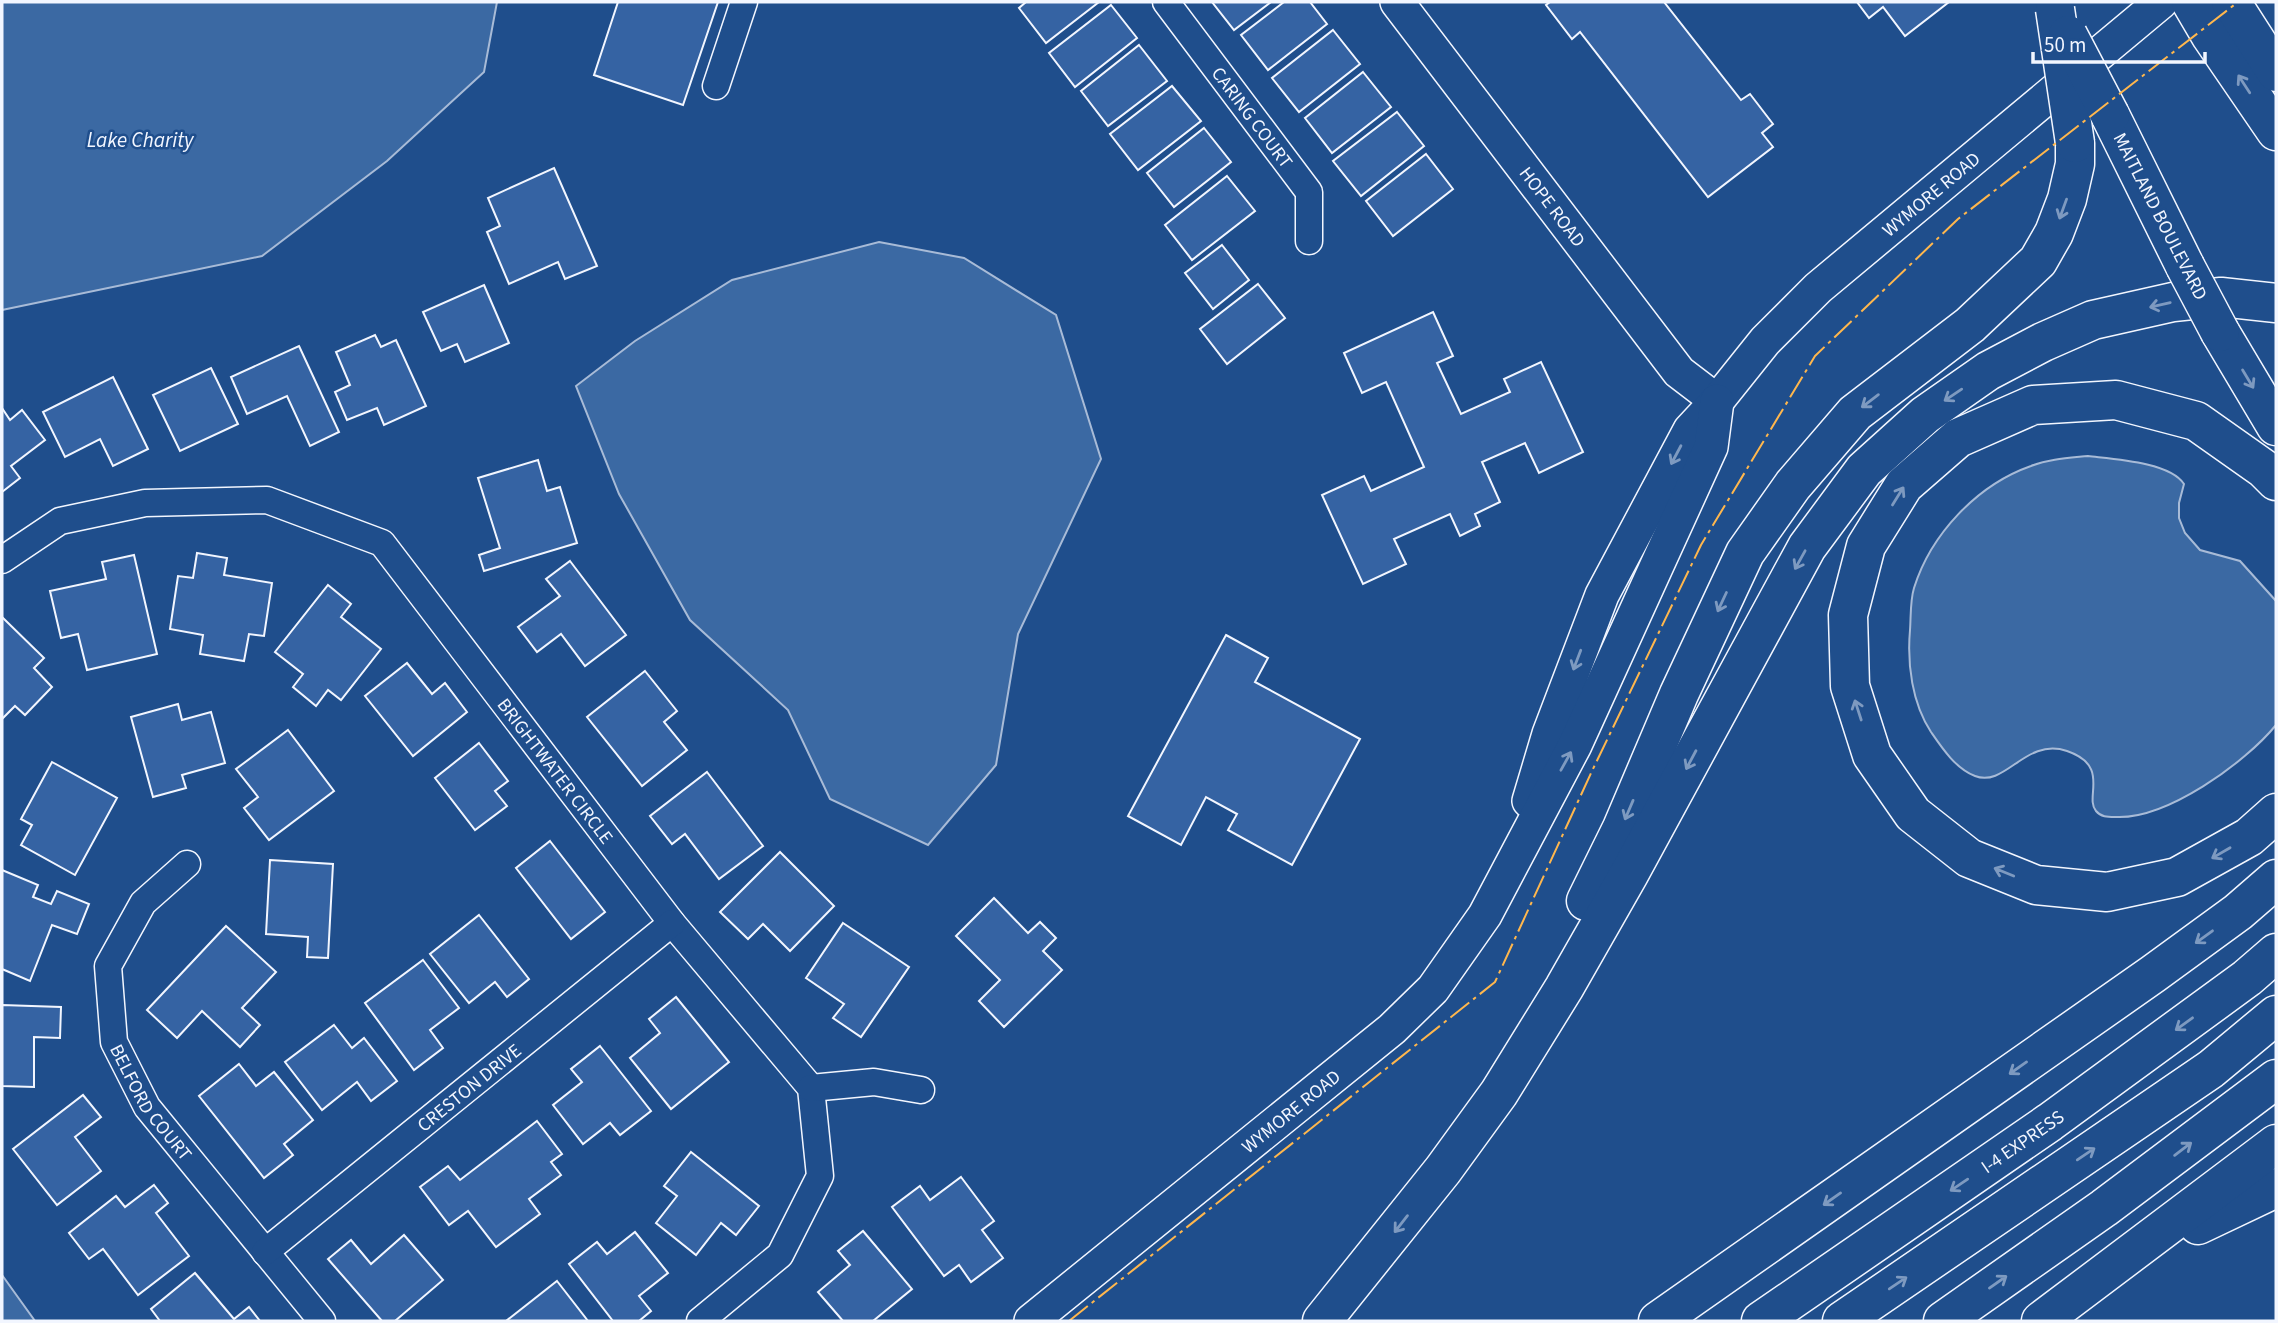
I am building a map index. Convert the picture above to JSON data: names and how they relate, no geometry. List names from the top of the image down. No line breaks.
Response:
{"streets":{"highway":["MAITLAND BOULEVARD","I-4 EXPRESS"],"main road":["WYMORE ROAD","HOPE ROAD"],"street":["CARING COURT","BRIGHTWATER CIRCLE","CRESTON DRIVE","BELFORD COURT"]},"crossings":[["WYMORE ROAD","HOPE ROAD"],["BRIGHTWATER CIRCLE","CRESTON DRIVE"],["CRESTON DRIVE","BELFORD COURT"]],"water":["Lake Charity"],"scale_bar":"50 m"}
